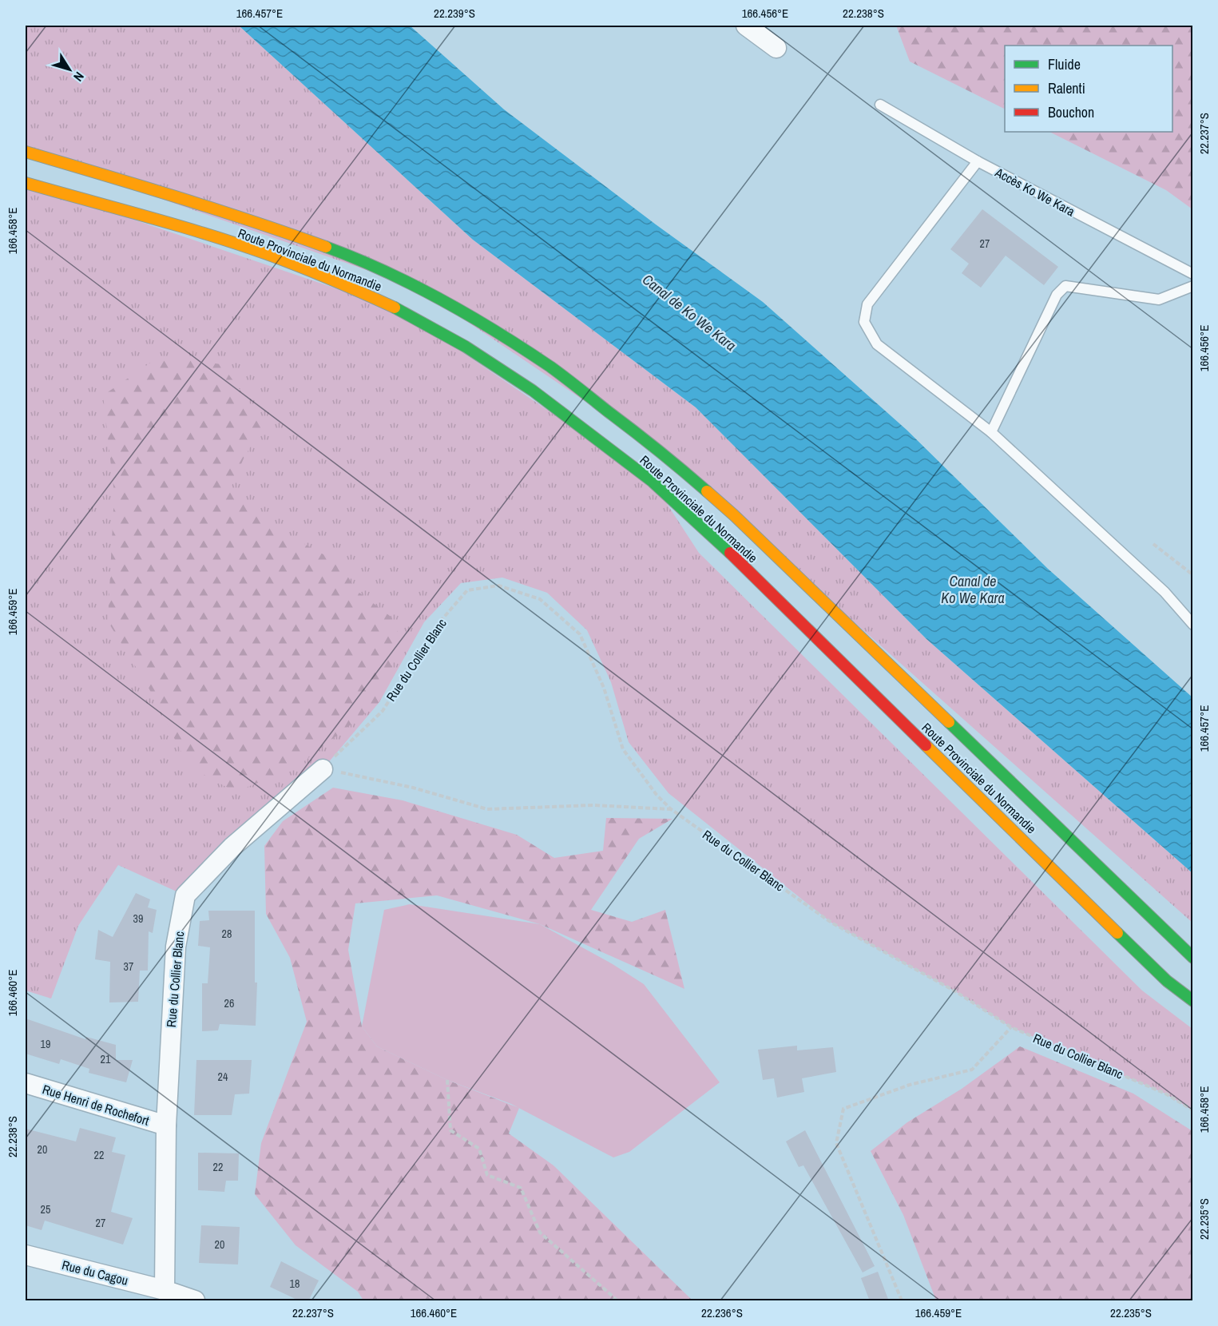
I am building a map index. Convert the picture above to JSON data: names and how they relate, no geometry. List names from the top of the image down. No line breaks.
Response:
{"streets":{"highway":["Route Provinciale du Normandie"],"street":["Rue du Collier Blanc","Rue Henri de Rochefort","Rue du Cagou"],"lane":["Accès Ko We Kara"]},"crossings":[["Rue du Collier Blanc","Rue Henri de Rochefort"],["Rue du Collier Blanc","Rue du Cagou"]],"water":["Canal de Ko We Kara"],"house_numbers":["27","39","28","37","26","19","21","24","20","22","22","25","27","20","18"],"legend":["Fluide","Ralenti","Bouchon"],"north":"bottom right","coordinates":["166.457°E","22.239°S","166.456°E","22.238°S","22.237°S","166.458°E","166.459°E","166.460°E","22.235°S","22.236°S"]}
